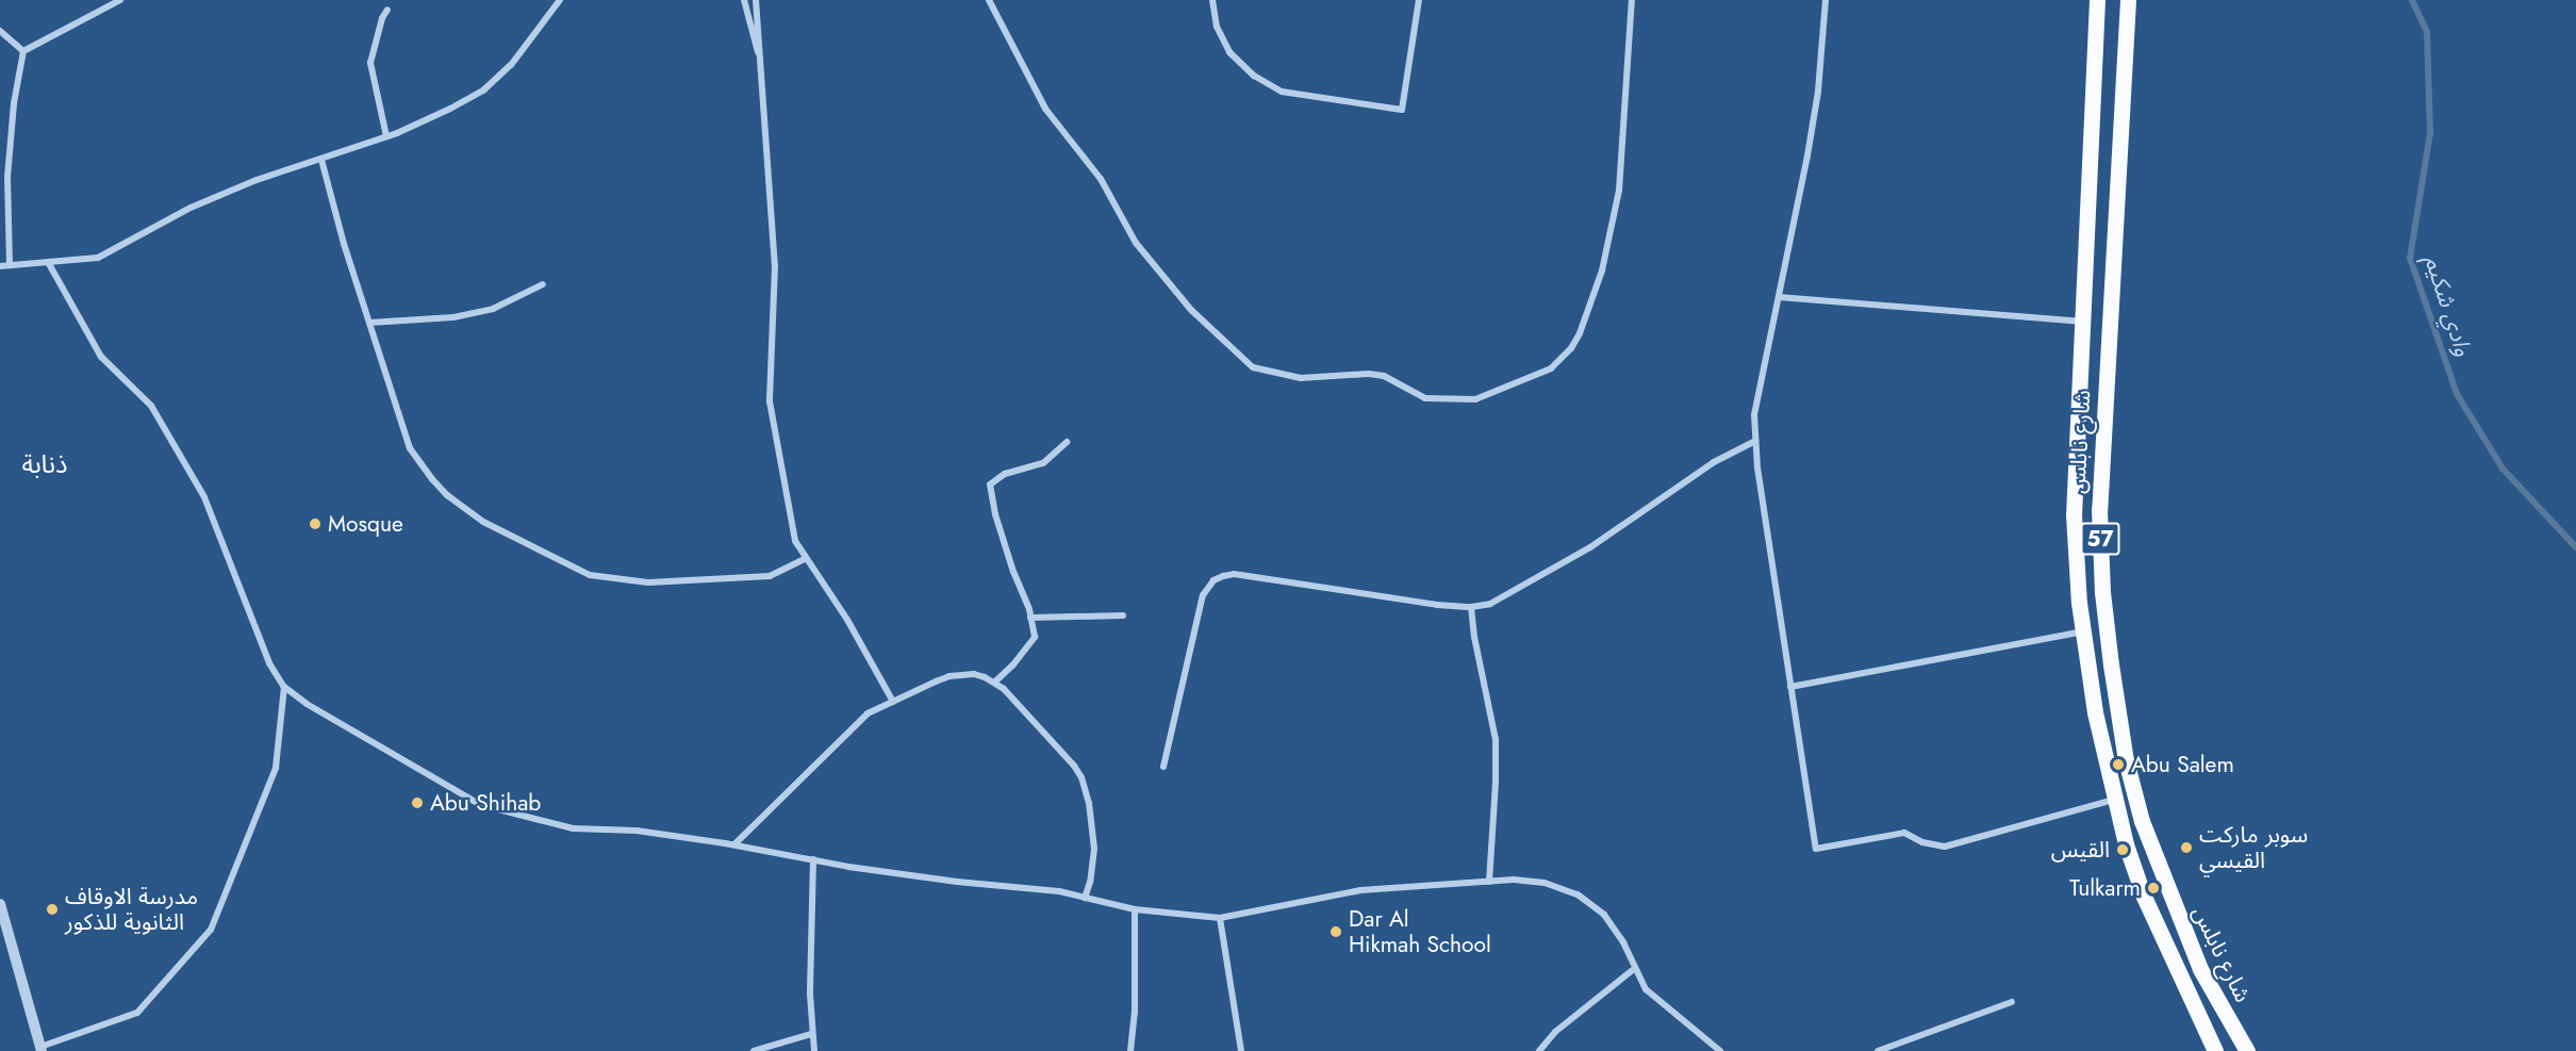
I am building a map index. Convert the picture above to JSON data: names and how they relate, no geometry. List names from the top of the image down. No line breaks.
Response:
{"streets":{"main road":["شارع نابلس","57"]},"districts":["ذنابة"],"water":["وادي شكيم"],"places":["Mosque","Abu Salem","Abu Shihab","سوبر ماركت القيسي","القيس","Tulkarm","مدرسة الاوقاف الثانوية للذكور","Dar Al Hikmah School"]}
